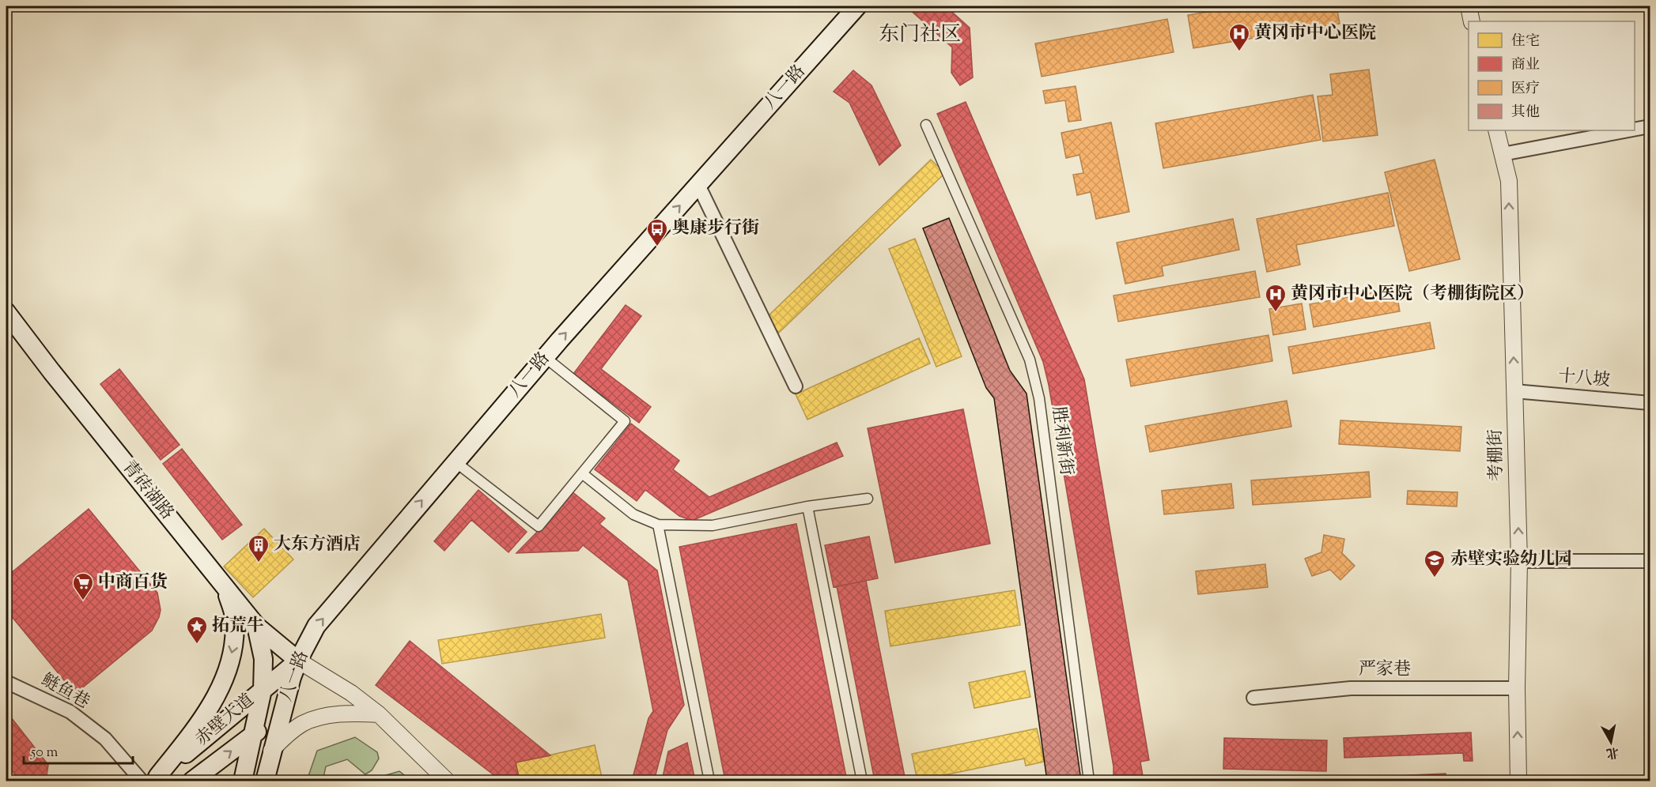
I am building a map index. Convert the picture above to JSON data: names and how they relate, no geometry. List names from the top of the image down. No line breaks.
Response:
{"streets":{"main road":["八一路","青砖湖路","赤壁大道"],"street":["十八坡","胜利新街","考棚街","严家巷","鲢鱼巷"]},"crossings":[["八一路","青砖湖路"],["八一路","赤壁大道"],["十八坡","考棚街"],["考棚街","严家巷"],["青砖湖路","赤壁大道"],["鲢鱼巷","赤壁大道"]],"one_way":["八一路","考棚街"],"districts":["东门社区"],"places":{"hospital":["黄冈市中心医院","黄冈市中心医院（考棚街院区）"],"bus stop":["奥康步行街"],"building":["大东方酒店"],"school or university":["赤壁实验幼儿园"],"supermarket":["中商百货"],"place":["拓荒牛"]},"legend":["住宅","商业","医疗","其他"],"scale_bar":"50 m","north":"bottom"}
